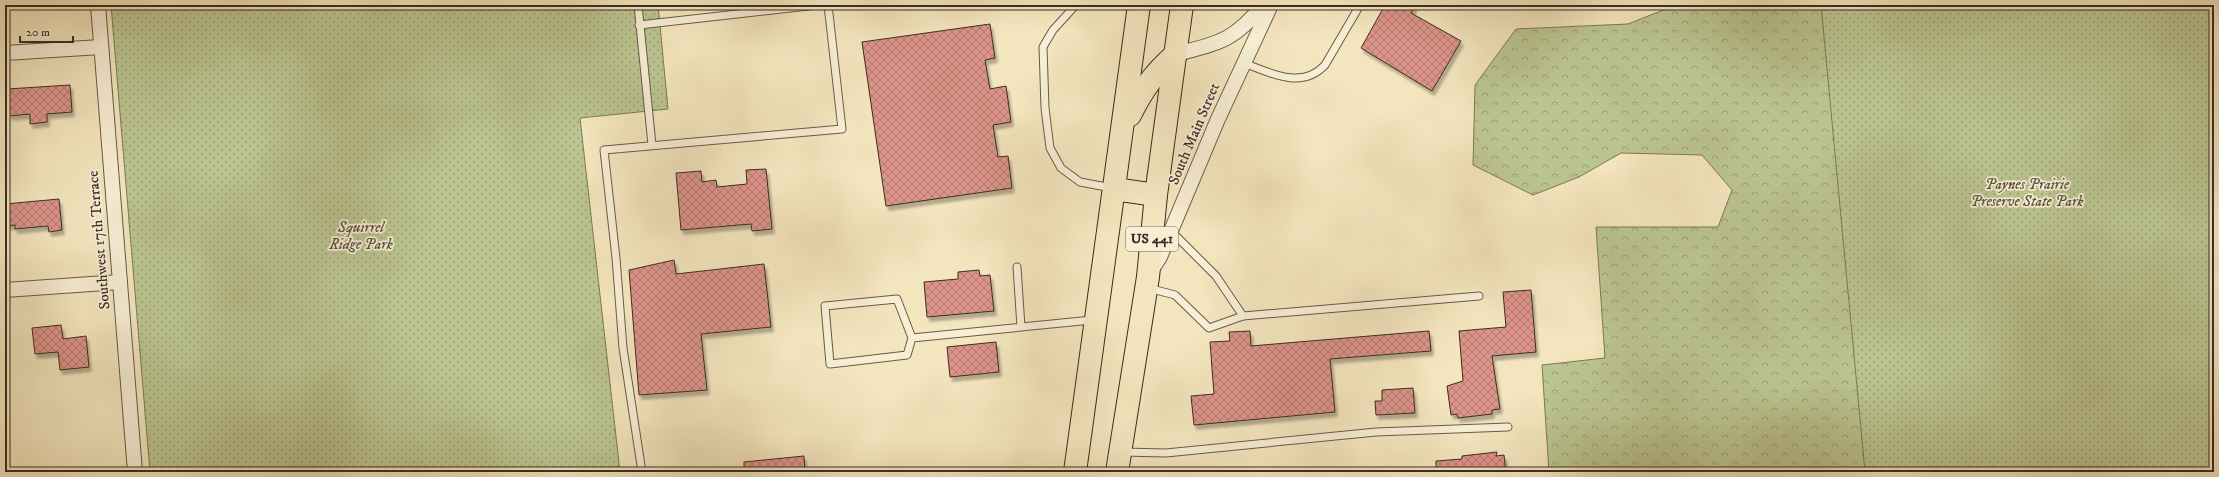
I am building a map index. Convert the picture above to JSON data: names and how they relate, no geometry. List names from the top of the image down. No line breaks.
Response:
{"streets":{"main road":["US 441"],"street":["South Main Street","Southwest 17th Terrace"]},"crossings":[["South Main Street","US 441"]],"parks":["Paynes Prairie Preserve State Park","Squirrel Ridge Park"],"scale_bar":"20 m"}
